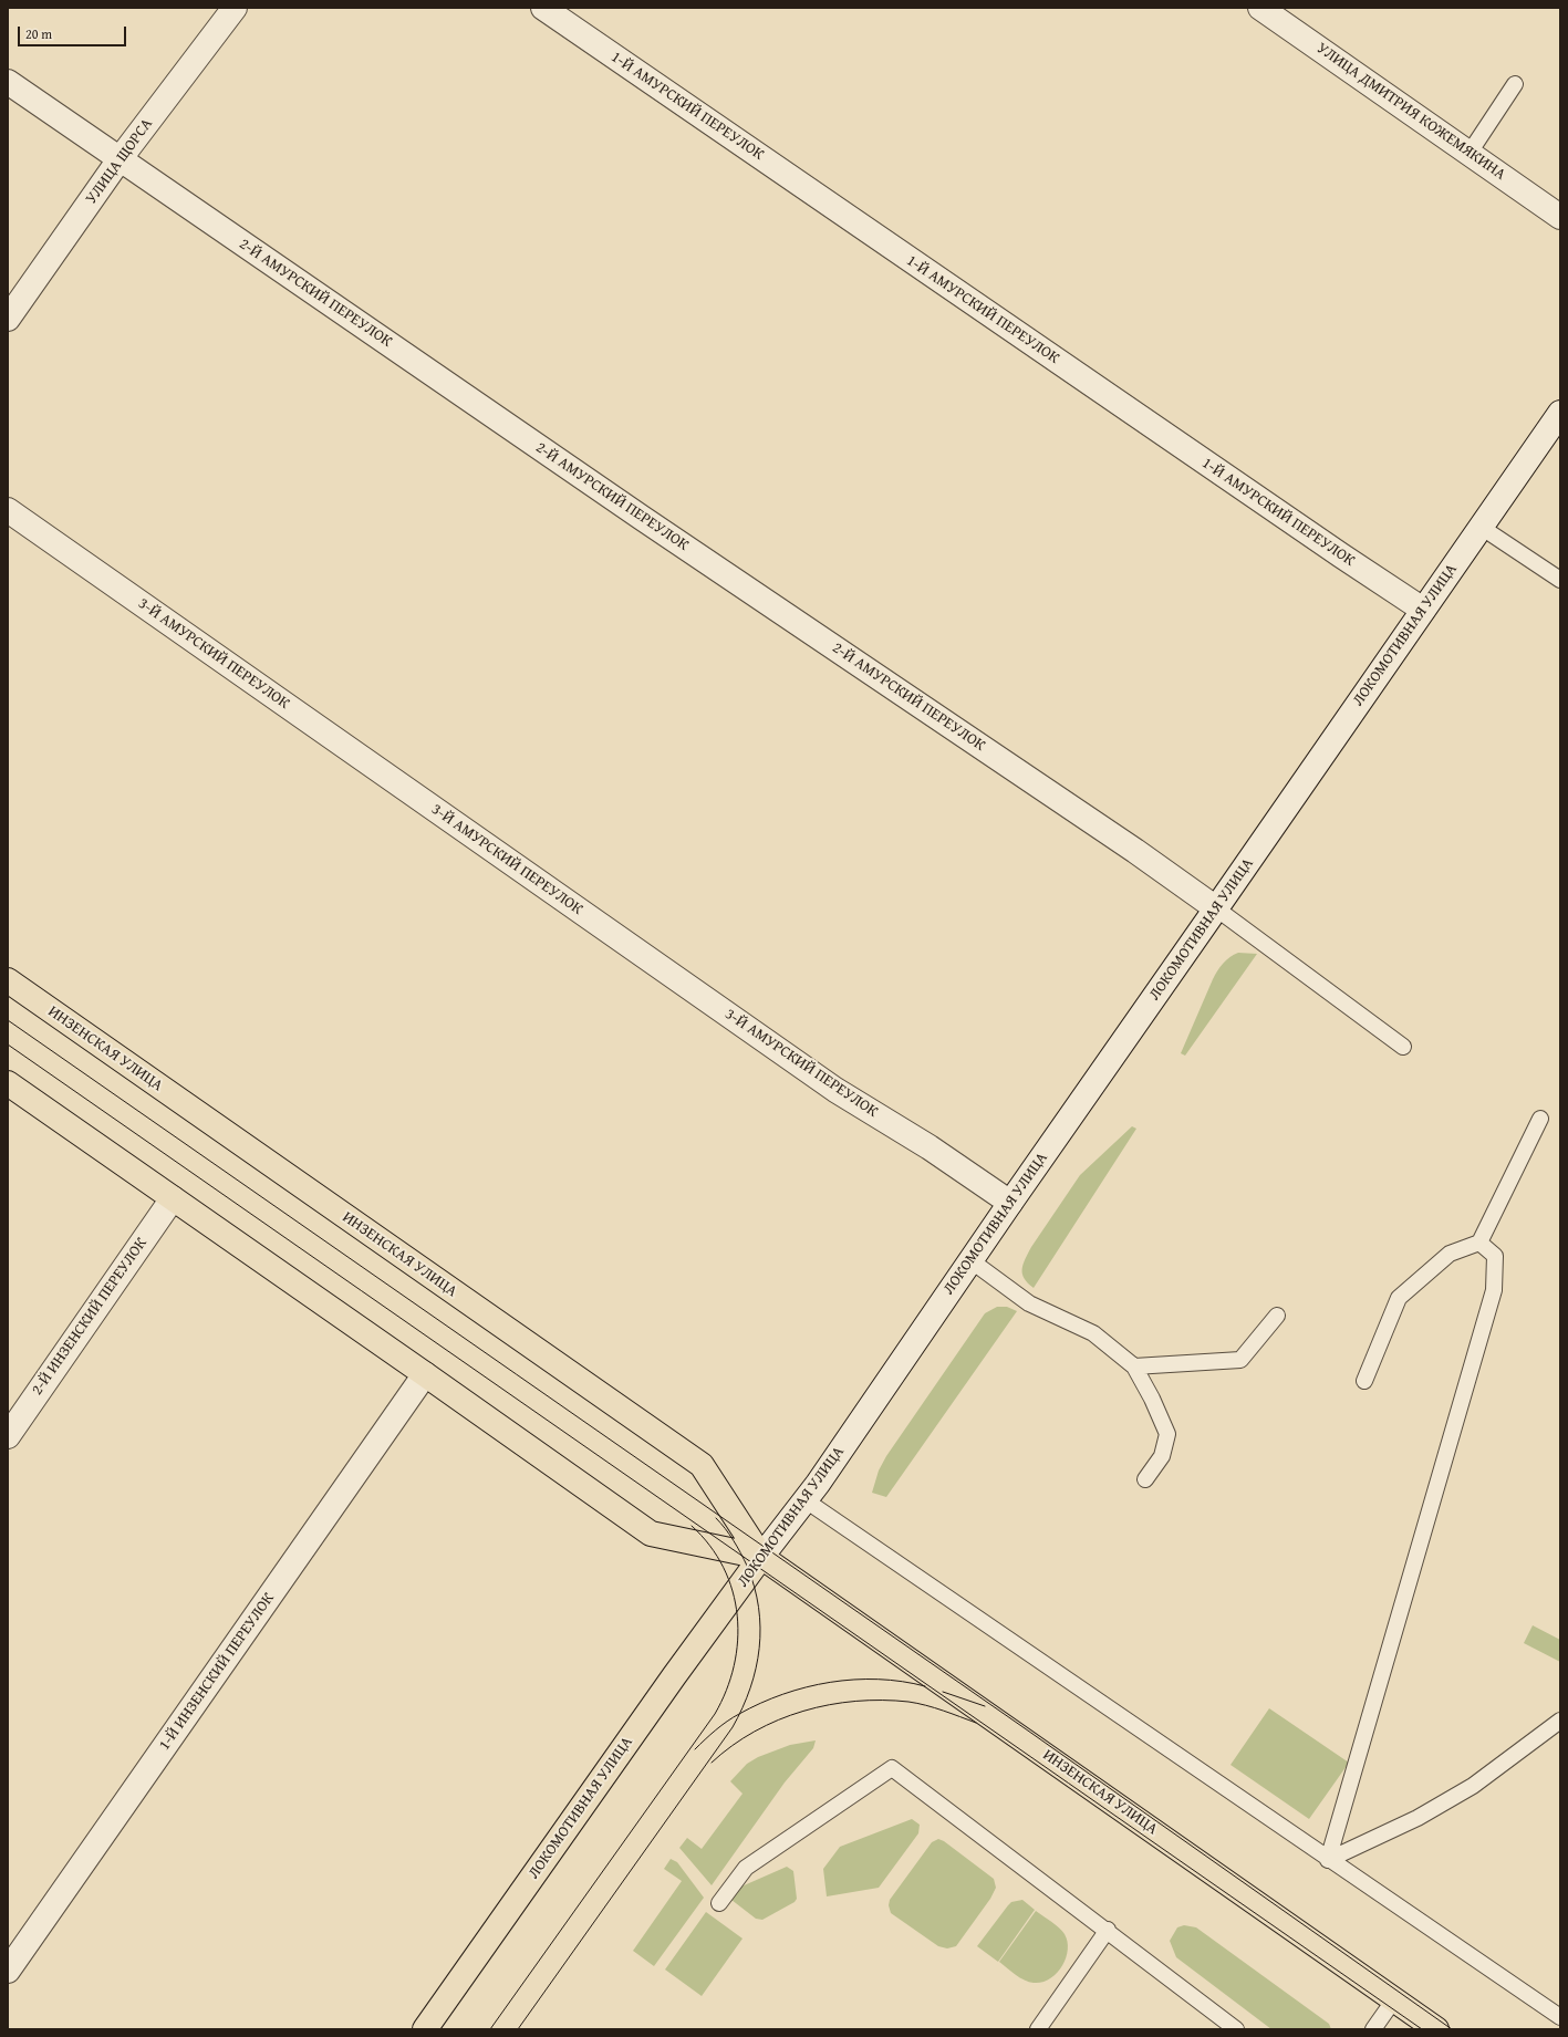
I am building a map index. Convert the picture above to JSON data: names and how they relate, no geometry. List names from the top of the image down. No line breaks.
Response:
{"streets":{"main road":["ЛОКОМОТИВНАЯ УЛИЦА","ИНЗЕНСКАЯ УЛИЦА"],"street":["1-Й АМУРСКИЙ ПЕРЕУЛОК","УЛИЦА ДМИТРИЯ КОЖЕМЯКИНА","УЛИЦА ЩОРСА","2-Й АМУРСКИЙ ПЕРЕУЛОК","3-Й АМУРСКИЙ ПЕРЕУЛОК","2-Й ИНЗЕНСКИЙ ПЕРЕУЛОК","1-Й ИНЗЕНСКИЙ ПЕРЕУЛОК"]},"crossings":[["1-Й АМУРСКИЙ ПЕРЕУЛОК","ЛОКОМОТИВНАЯ УЛИЦА"],["УЛИЦА ЩОРСА","2-Й АМУРСКИЙ ПЕРЕУЛОК"],["2-Й АМУРСКИЙ ПЕРЕУЛОК","ЛОКОМОТИВНАЯ УЛИЦА"],["ЛОКОМОТИВНАЯ УЛИЦА","3-Й АМУРСКИЙ ПЕРЕУЛОК"],["ЛОКОМОТИВНАЯ УЛИЦА","ИНЗЕНСКАЯ УЛИЦА"],["ИНЗЕНСКАЯ УЛИЦА","2-Й ИНЗЕНСКИЙ ПЕРЕУЛОК"],["ИНЗЕНСКАЯ УЛИЦА","1-Й ИНЗЕНСКИЙ ПЕРЕУЛОК"]],"scale_bar":"20 m"}
